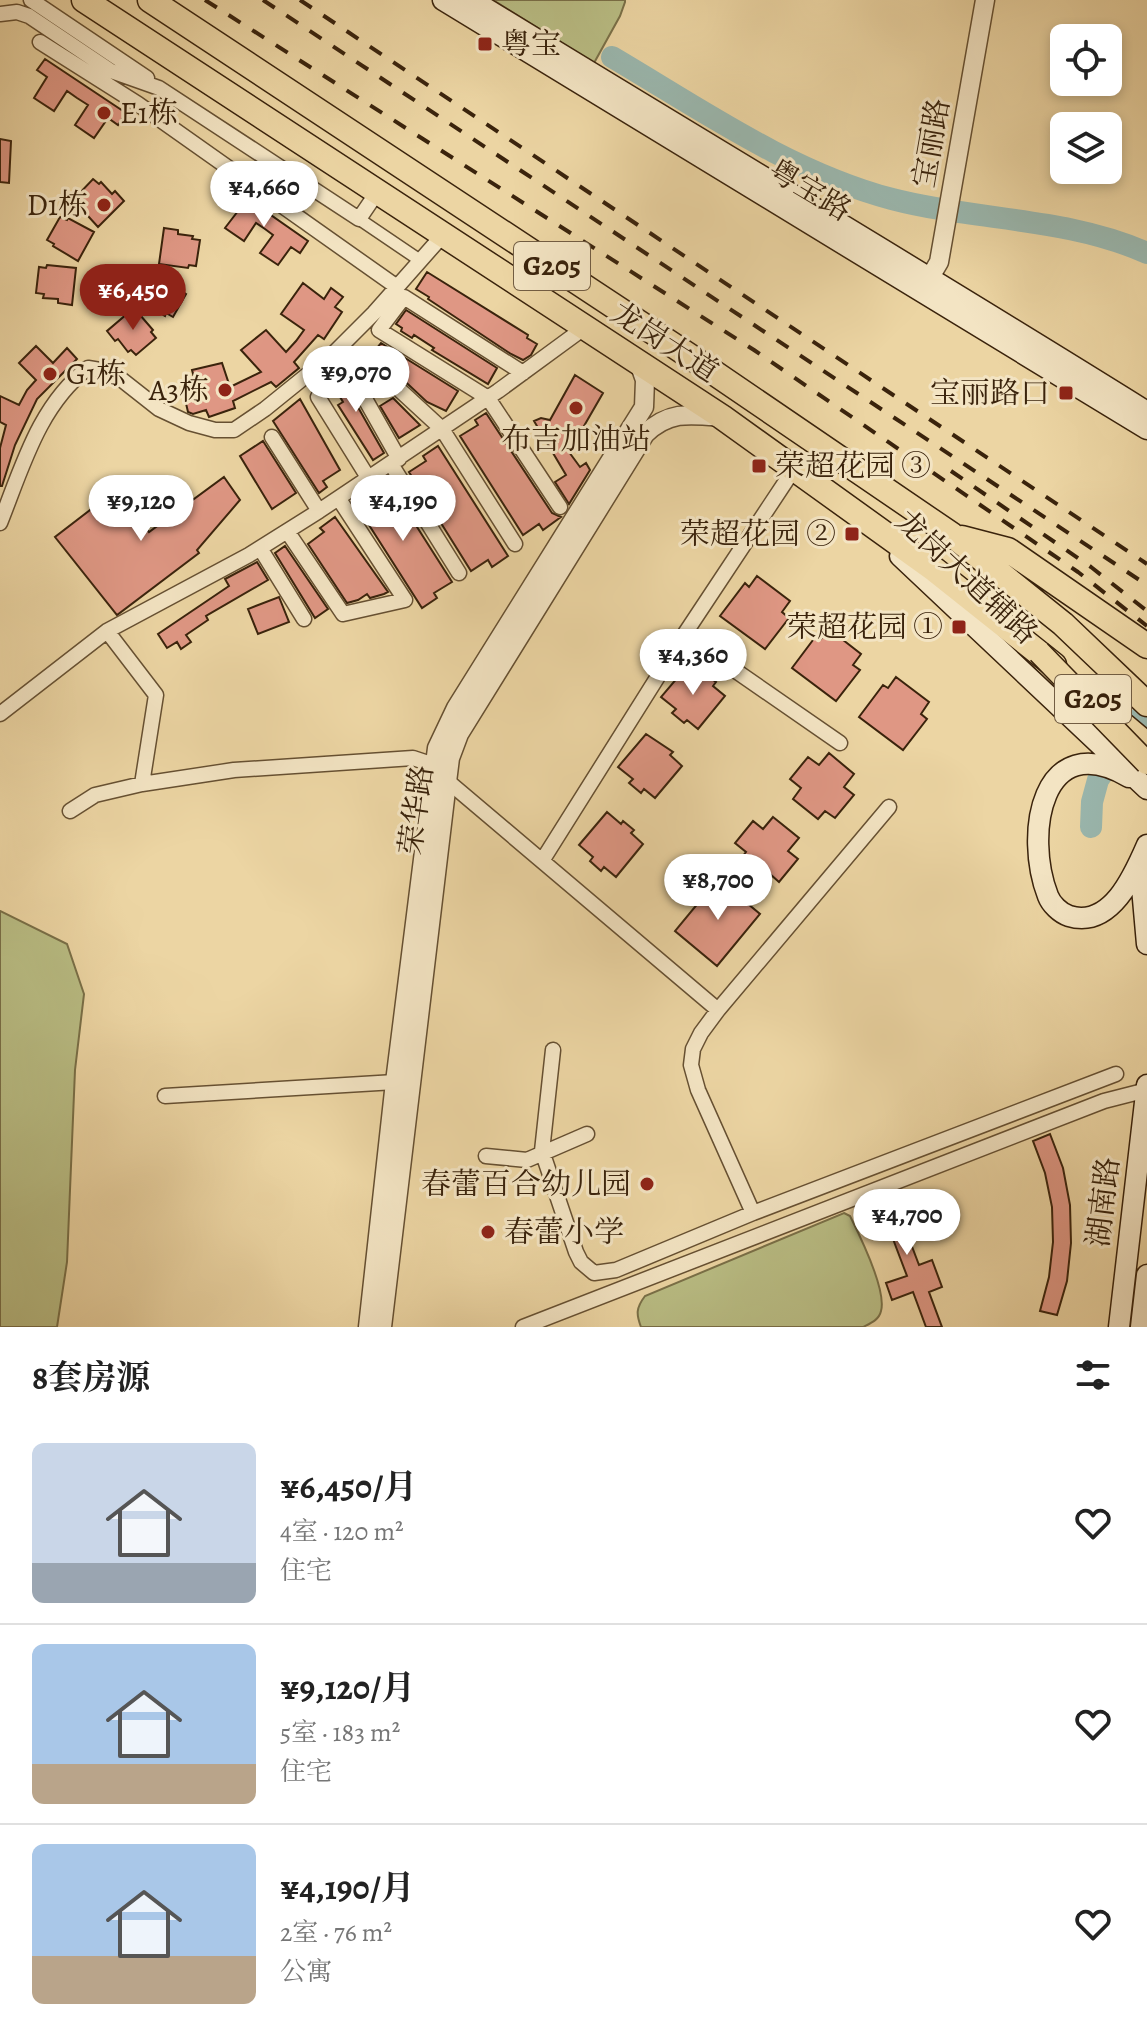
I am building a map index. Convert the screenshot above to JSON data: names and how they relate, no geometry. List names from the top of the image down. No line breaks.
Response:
{"streets":{"highway":["G205","龙岗大道"],"main road":["粤宝路","龙岗大道辅路","湖南路"],"street":["宝丽路","荣华路"]},"crossings":[["宝丽路","粤宝路"],["龙岗大道","龙岗大道辅路"],["龙岗大道","荣华路"]],"places":{"transit":["粤宝","宝丽路口","荣超花园 ③","荣超花园 ②","荣超花园 ①"],"other":["E1栋","D1栋","G1栋","A3栋","布吉加油站","春蕾百合幼儿园","春蕾小学"]},"page":{"price":["¥4,660","¥6,450","¥9,070","¥9,120","¥4,190","¥4,360","¥8,700","¥4,700"],"heading":"8套房源","list":[{"name":"¥6,450/月","note":"4室 · 120 m² · 住宅"},{"name":"¥9,120/月","note":"5室 · 183 m² · 住宅"},{"name":"¥4,190/月","note":"2室 · 76 m² · 公寓"}]}}
